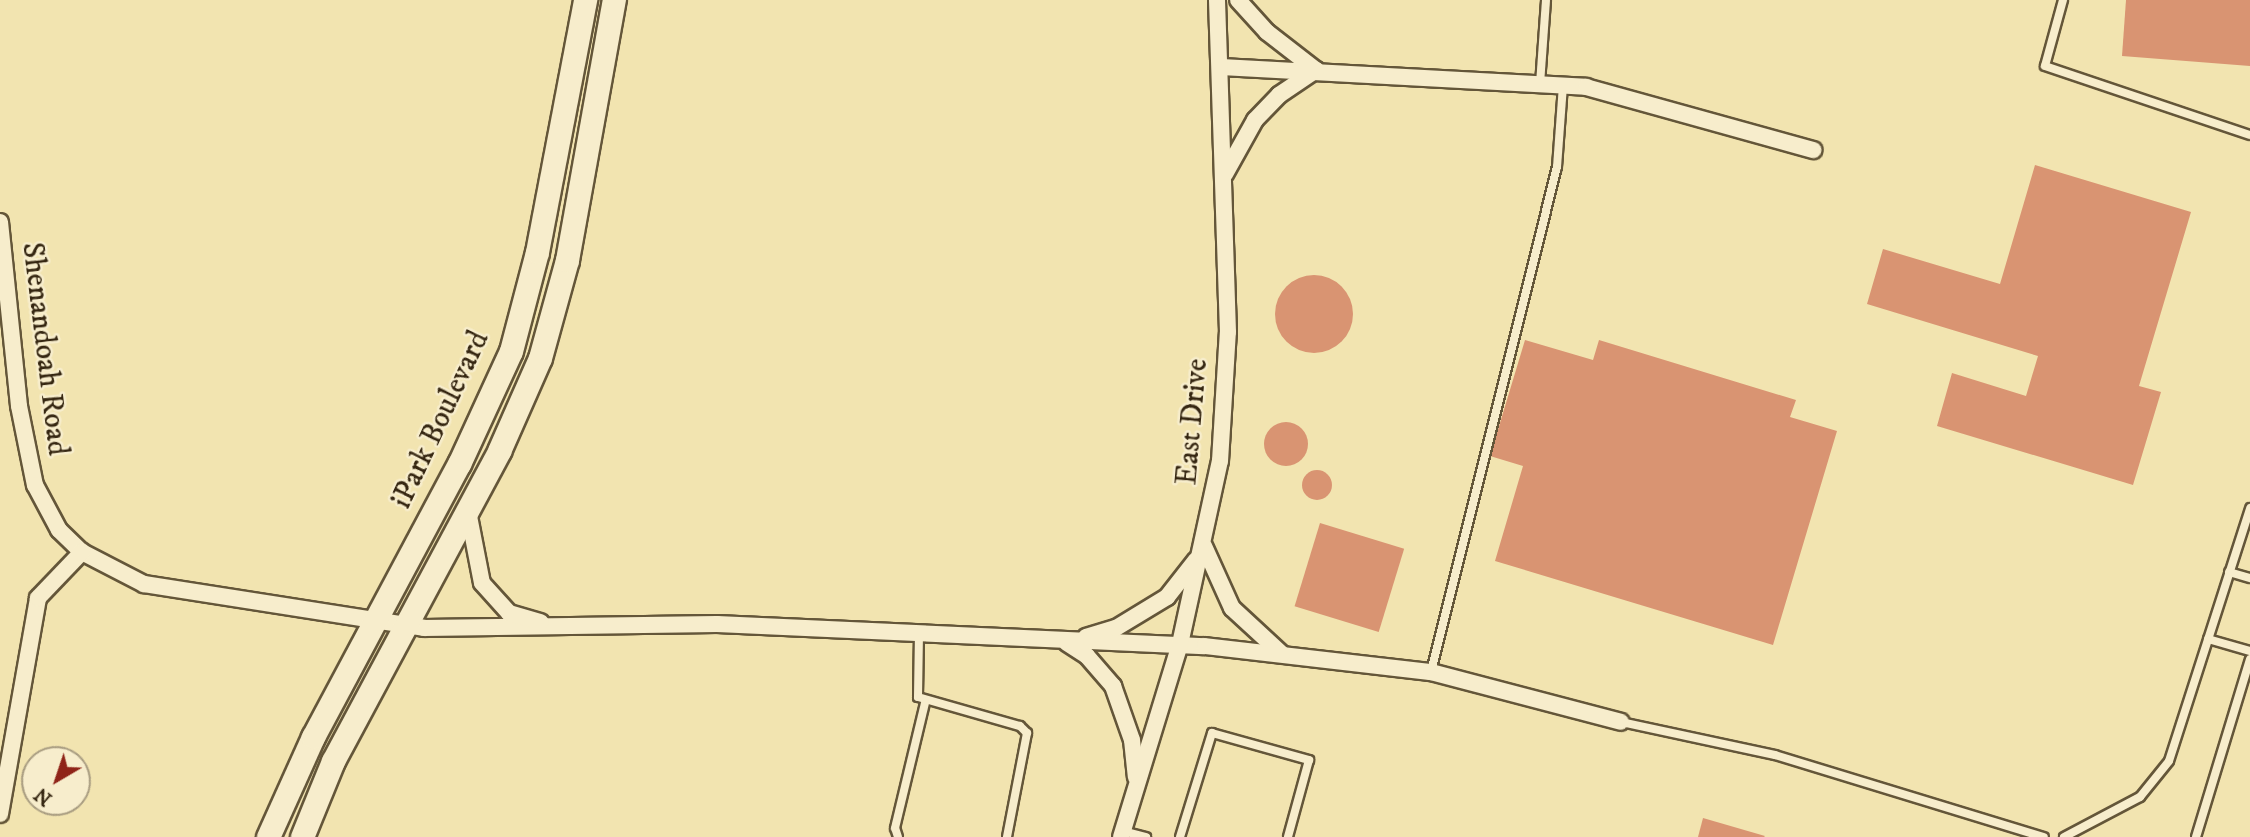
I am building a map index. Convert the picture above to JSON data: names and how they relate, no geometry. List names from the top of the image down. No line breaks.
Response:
{"streets":{"main road":["iPark Boulevard"],"street":["Shenandoah Road","East Drive"]},"crossings":[["Shenandoah Road","iPark Boulevard"]],"north":"bottom left"}
